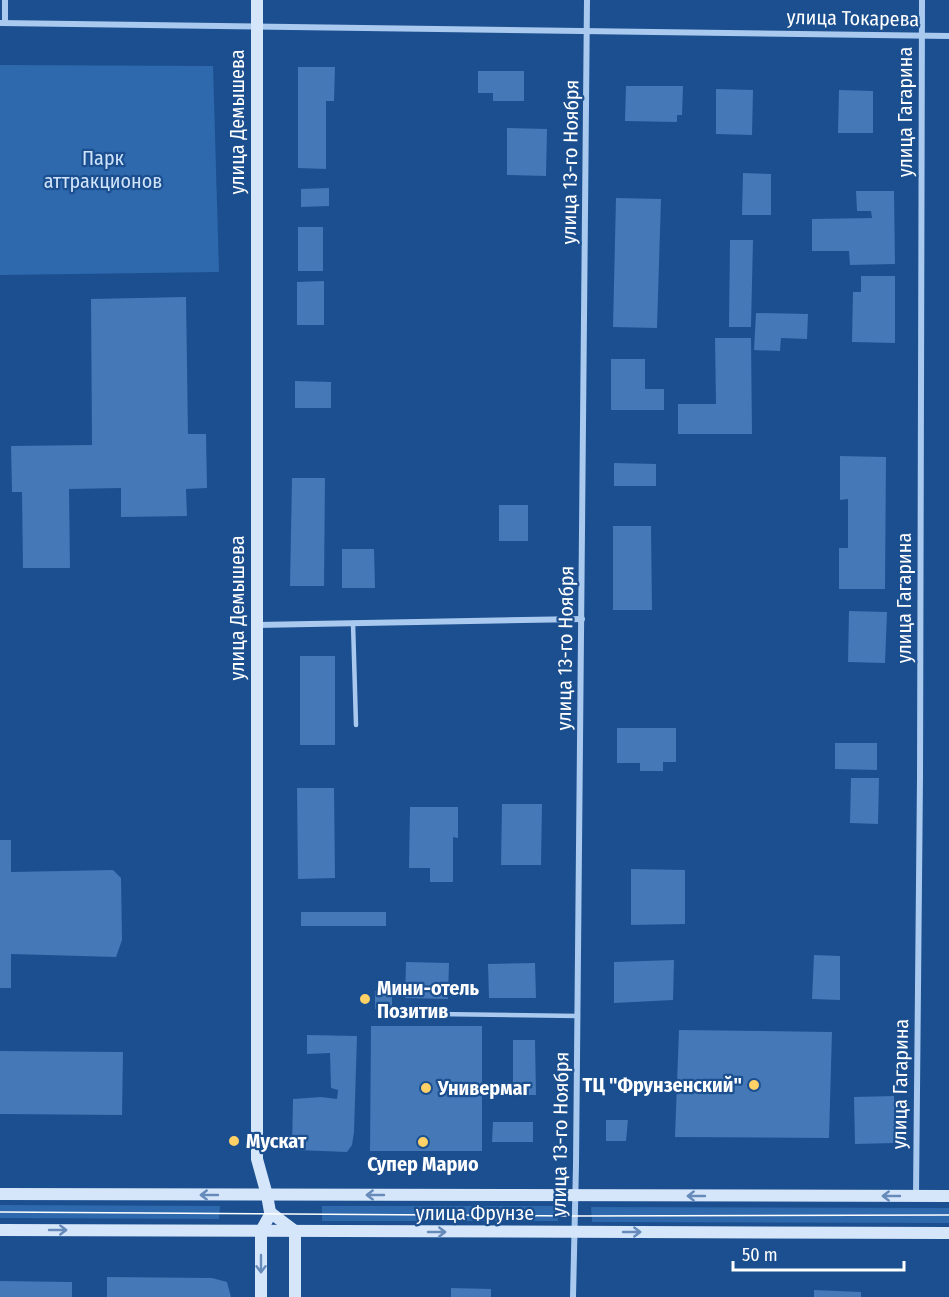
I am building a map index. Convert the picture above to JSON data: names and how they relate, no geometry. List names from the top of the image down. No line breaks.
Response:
{"streets":{"street":["улица Токарева","улица Гагарина","улица Демышева","улица 13-го Ноября","улица Фрунзе"]},"crossings":[["улица Токарева","улица Гагарина"],["улица Токарева","улица Демышева"],["улица Токарева","улица 13-го Ноября"],["улица Гагарина","улица Фрунзе"],["улица Демышева","улица Фрунзе"],["улица 13-го Ноября","улица Фрунзе"]],"parks":["Парк аттракционов"],"places":["Мини-отель Позитив","ТЦ \"Фрунзенский\"","Универмаг","Мускат","Супер Марио"],"scale_bar":"50 m"}
